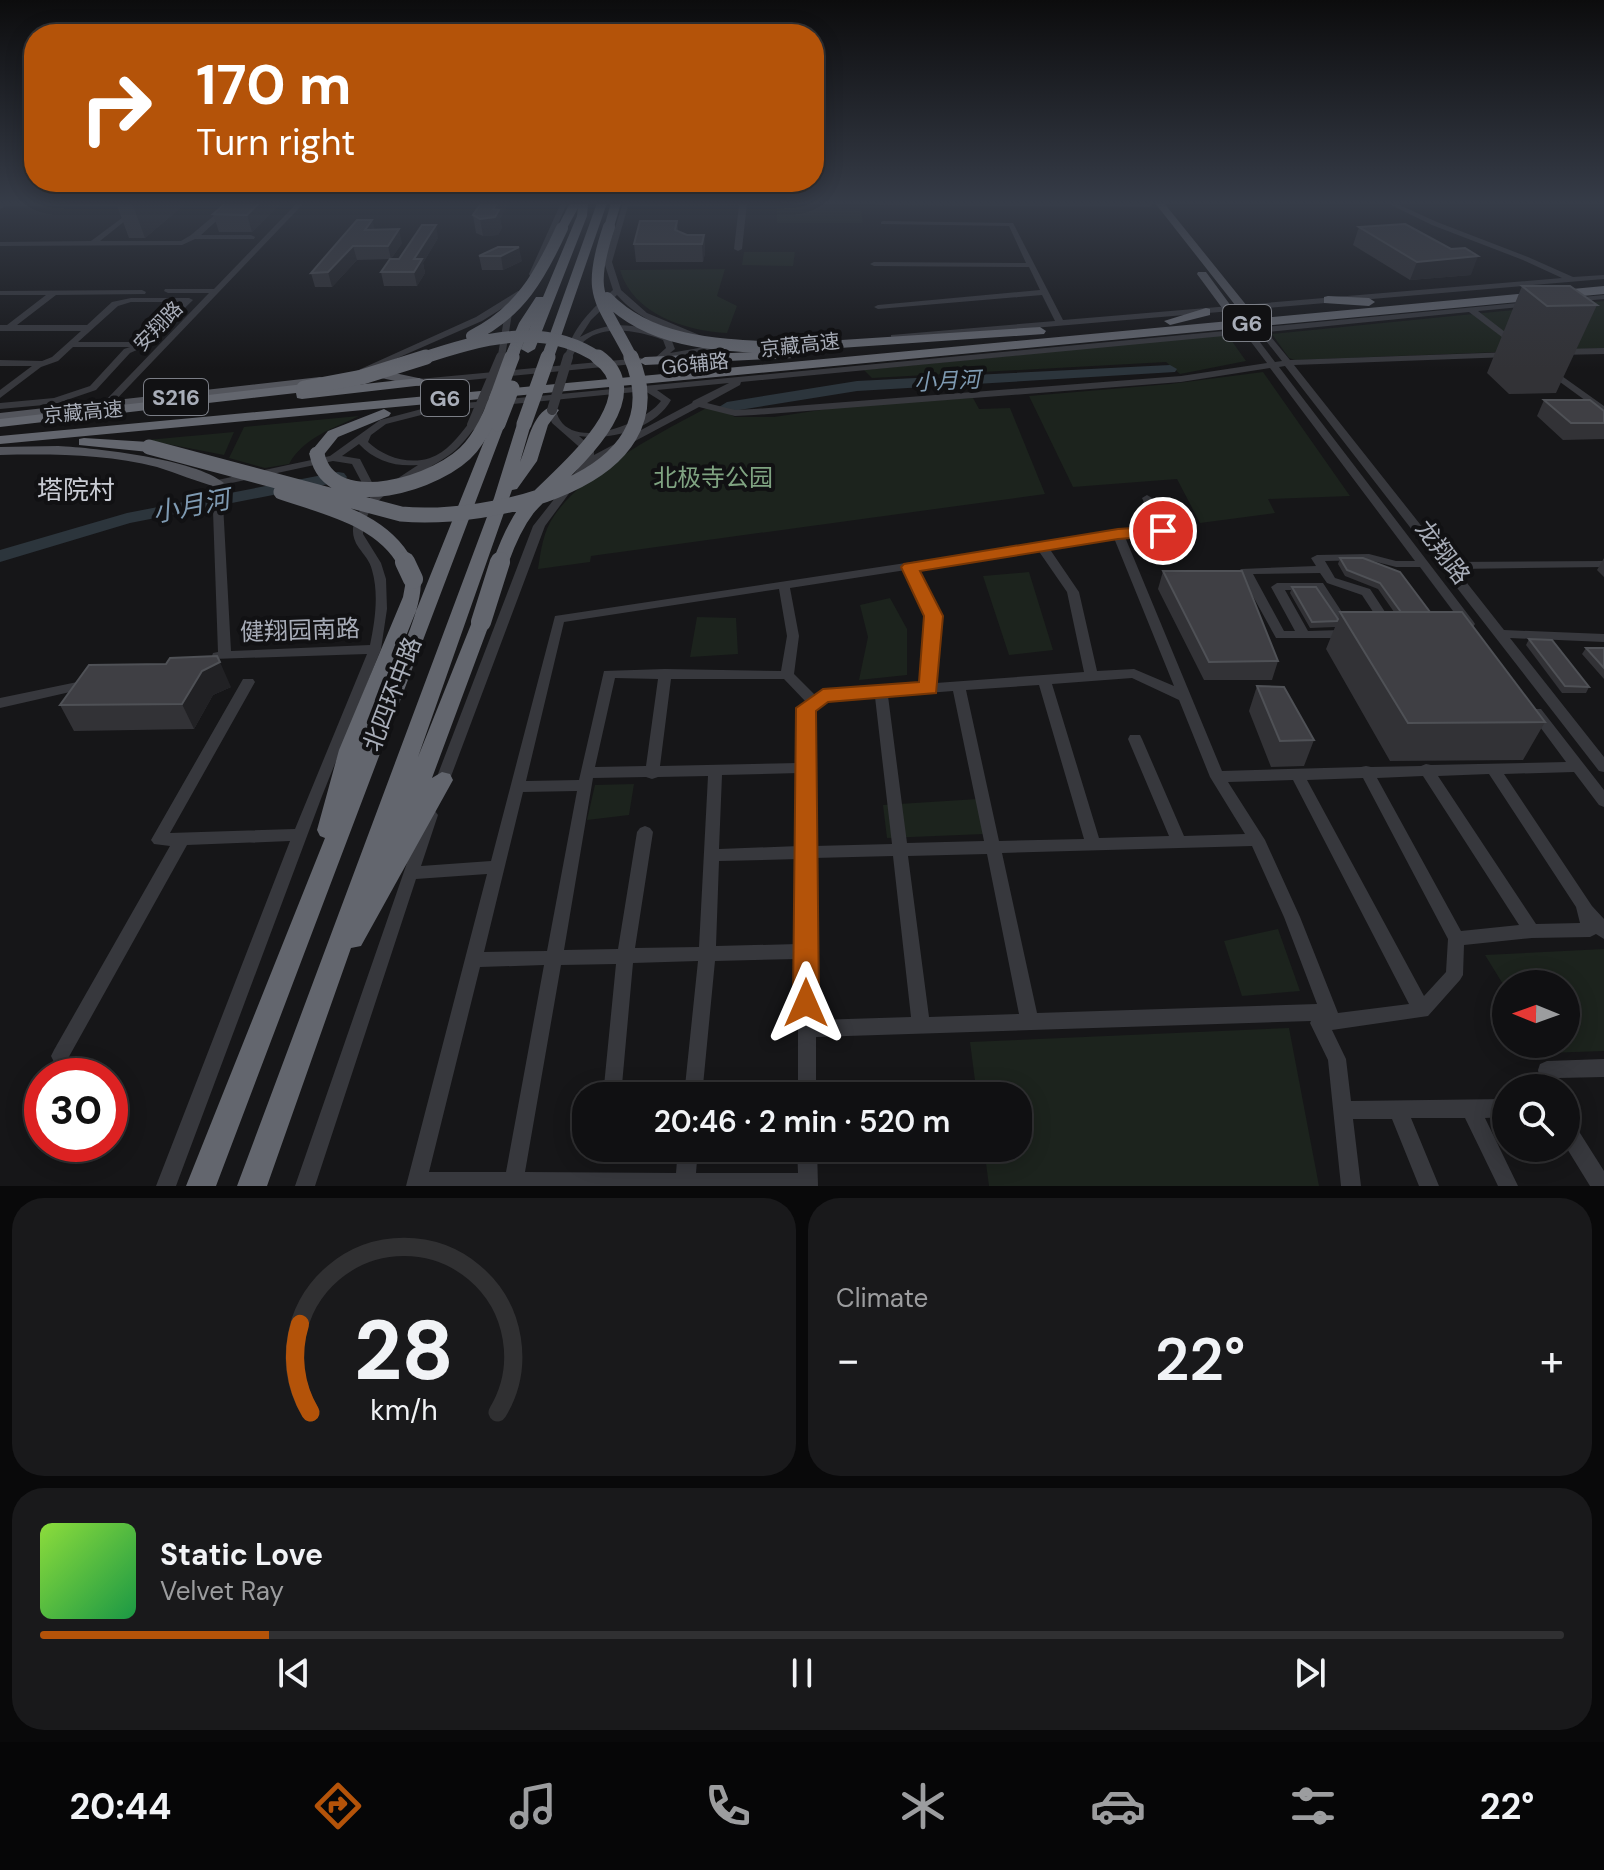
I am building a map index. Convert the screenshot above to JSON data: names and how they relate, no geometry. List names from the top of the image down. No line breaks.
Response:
{"streets":{"highway":["G6","京藏高速","北四环中路"],"main road":["G6辅路","S216"],"street":["安翔路","龙翔路","健翔园南路"]},"crossings":[["安翔路","G6辅路"],["京藏高速","G6辅路"],["G6辅路","龙翔路"],["G6辅路","健翔园南路"],["健翔园南路","北四环中路"]],"districts":["塔院村"],"water":["小月河"],"parks":["北极寺公园"],"north":"left","page":{"turn":["170 m","Turn right"],"limit":"30","trip":"20:46 · 2 min · 520 m","tile":"Climate","heat":["−","22°","+"],"song":["Static Love","Velvet Ray"],"tabs":["20:44","22°"],"gauge":["28","km/h"]}}
